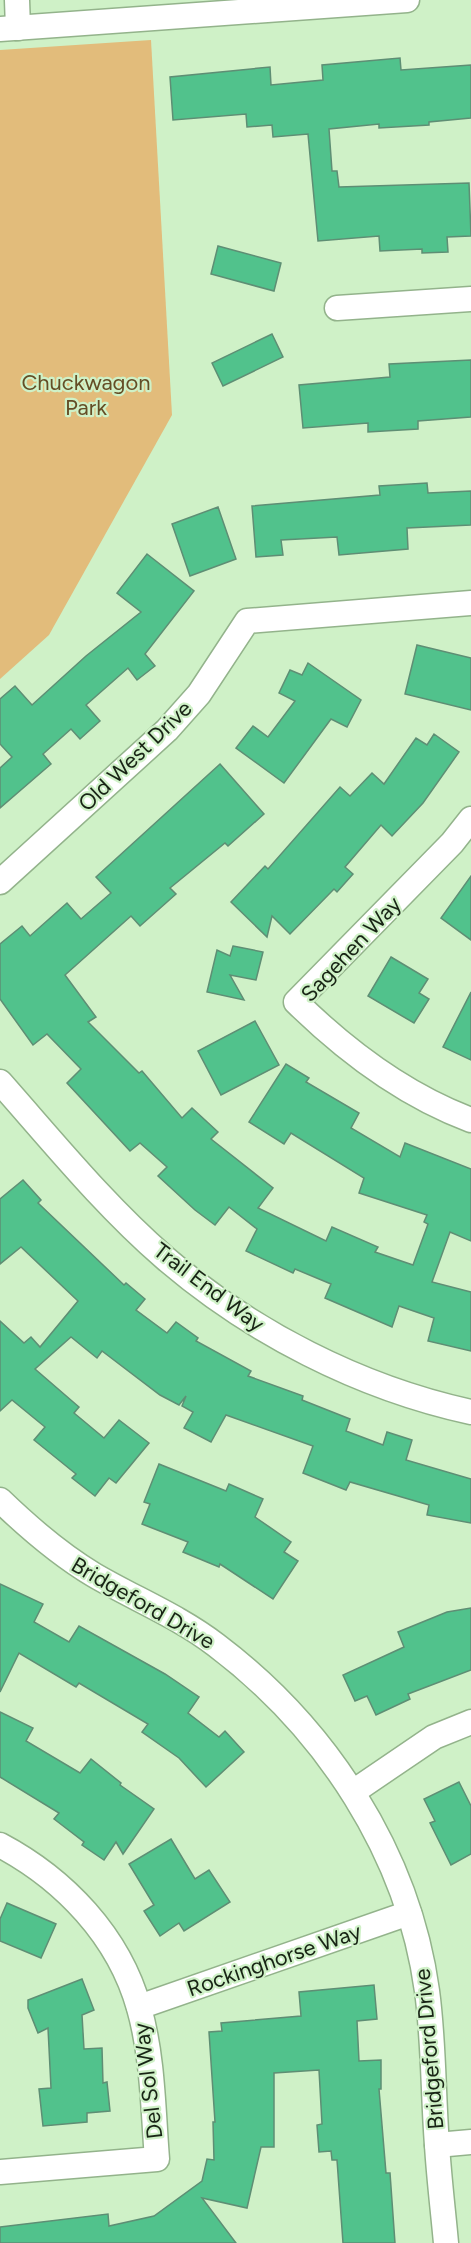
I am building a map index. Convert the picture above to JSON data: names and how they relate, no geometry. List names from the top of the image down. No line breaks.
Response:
{"streets":{"street":["Old West Drive","Sagehen Way","Trail End Way","Bridgeford Drive","Rockinghorse Way","Del Sol Way"]},"crossings":[["Bridgeford Drive","Rockinghorse Way"],["Rockinghorse Way","Del Sol Way"]],"parks":["Chuckwagon Park"]}
